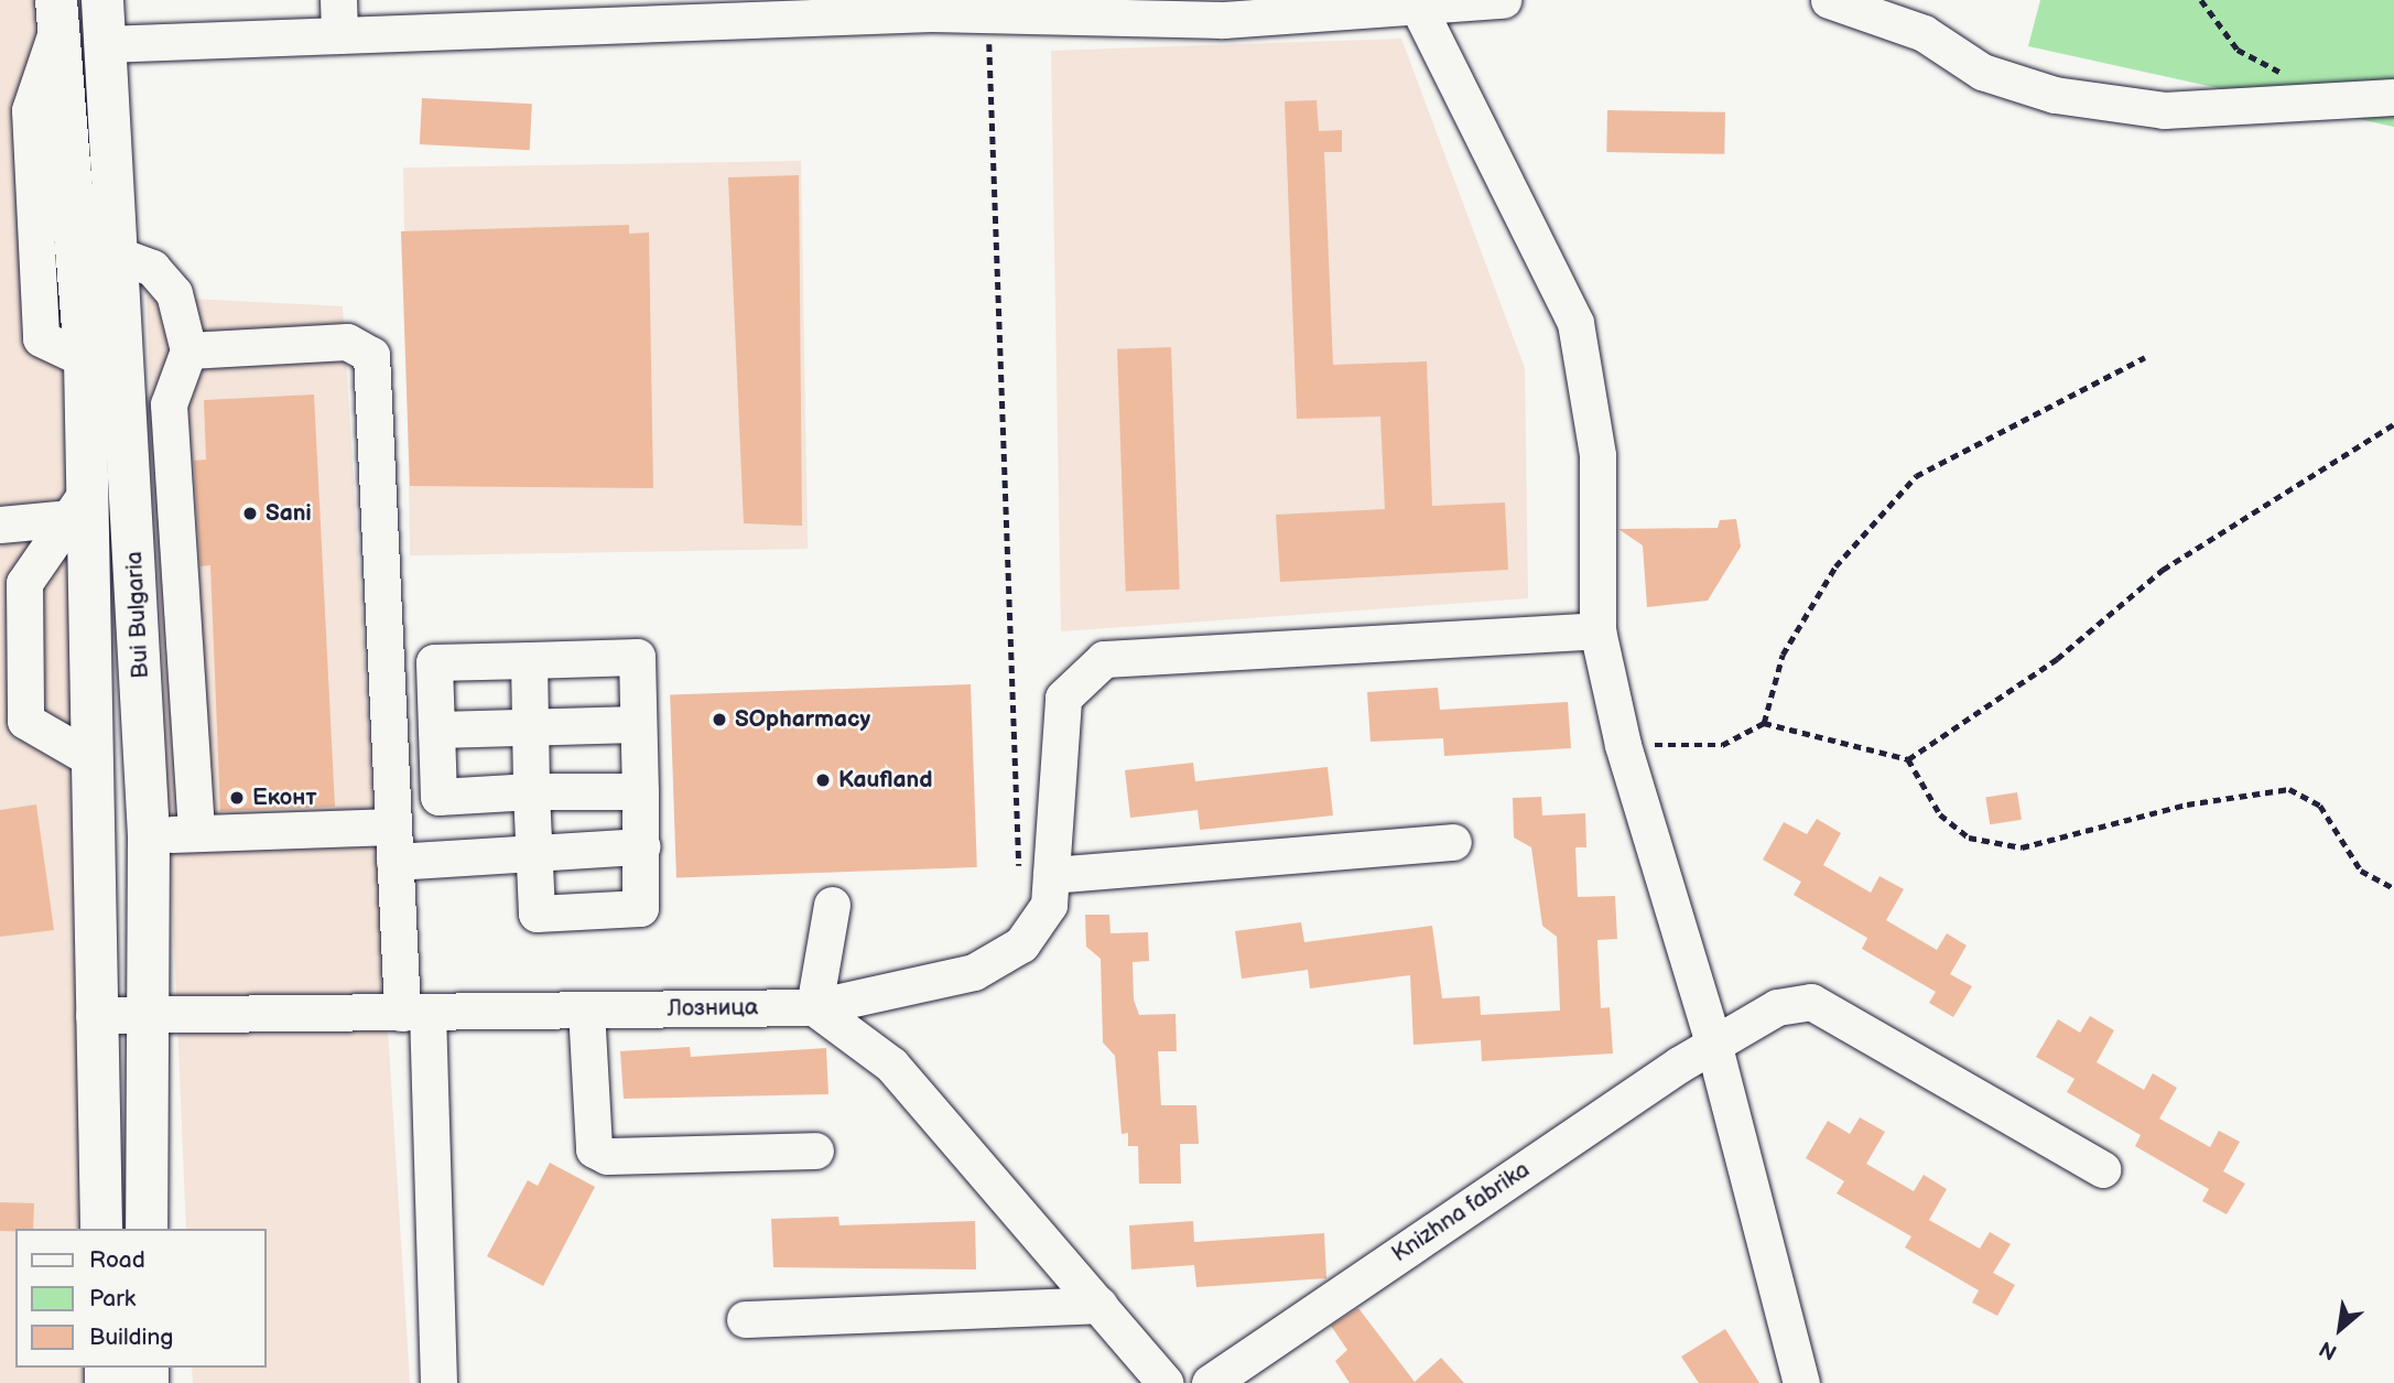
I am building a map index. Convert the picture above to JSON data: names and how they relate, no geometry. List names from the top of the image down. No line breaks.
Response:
{"streets":{"main road":["Bui Bulgaria"],"street":["Лозница","Knizhna fabrika"]},"crossings":[["Bui Bulgaria","Лозница"]],"places":["Sani","SOpharmacy","Kaufland","Еконт"],"legend":["Road","Park","Building"],"north":"bottom left"}
